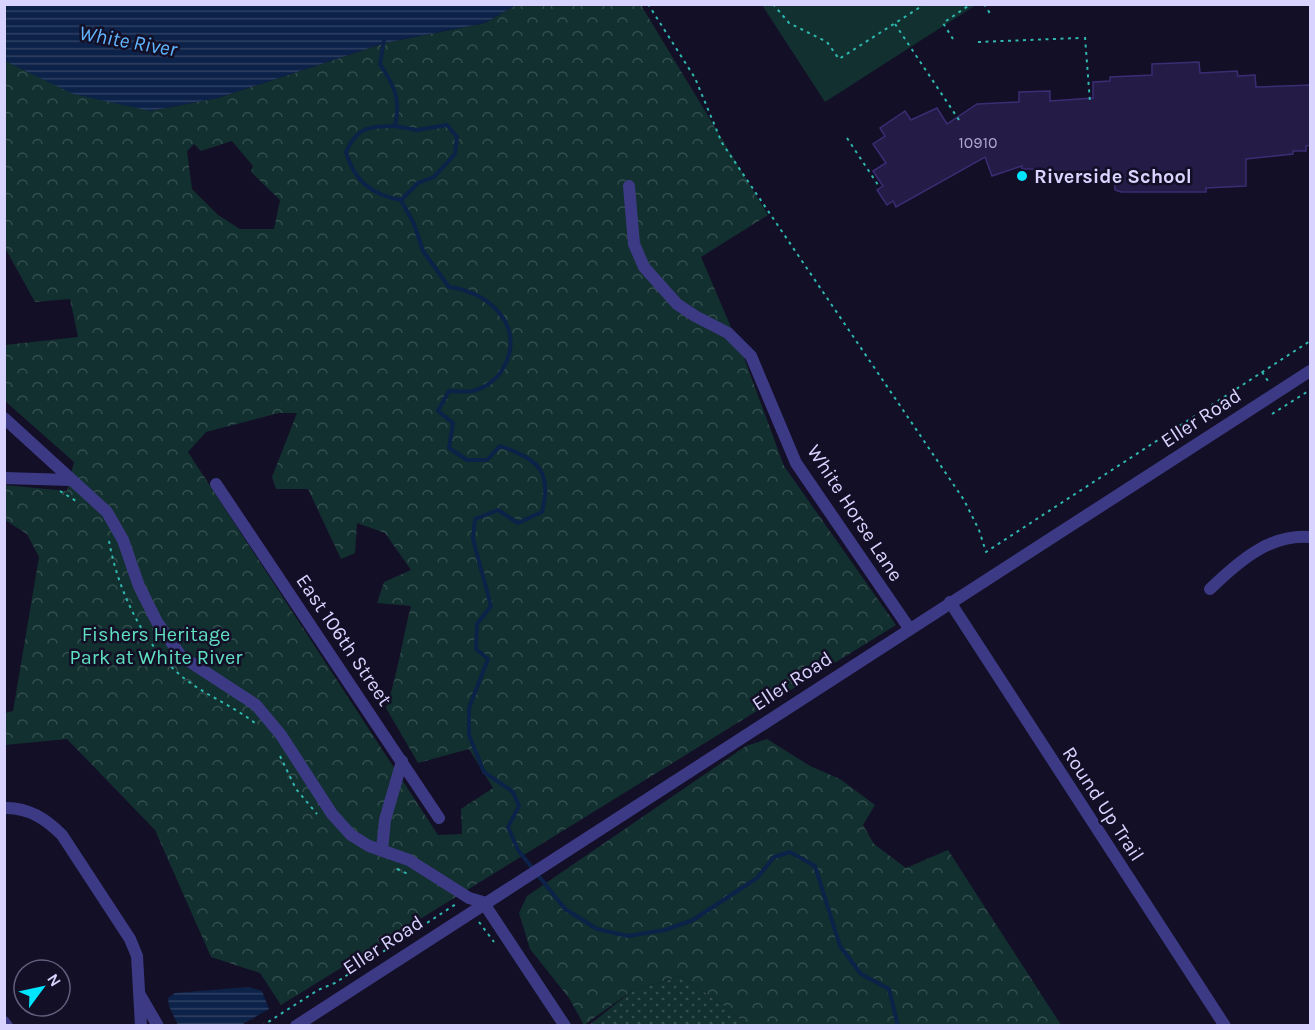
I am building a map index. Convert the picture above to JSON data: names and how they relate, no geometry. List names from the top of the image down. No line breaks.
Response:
{"streets":{"street":["Eller Road","White Horse Lane","East 106th Street","Round Up Trail"]},"crossings":[["Eller Road","White Horse Lane"],["Eller Road","Round Up Trail"]],"water":["White River"],"parks":["Fishers Heritage Park at White River"],"places":["Riverside School"],"house_numbers":["10910"],"north":"top right"}
